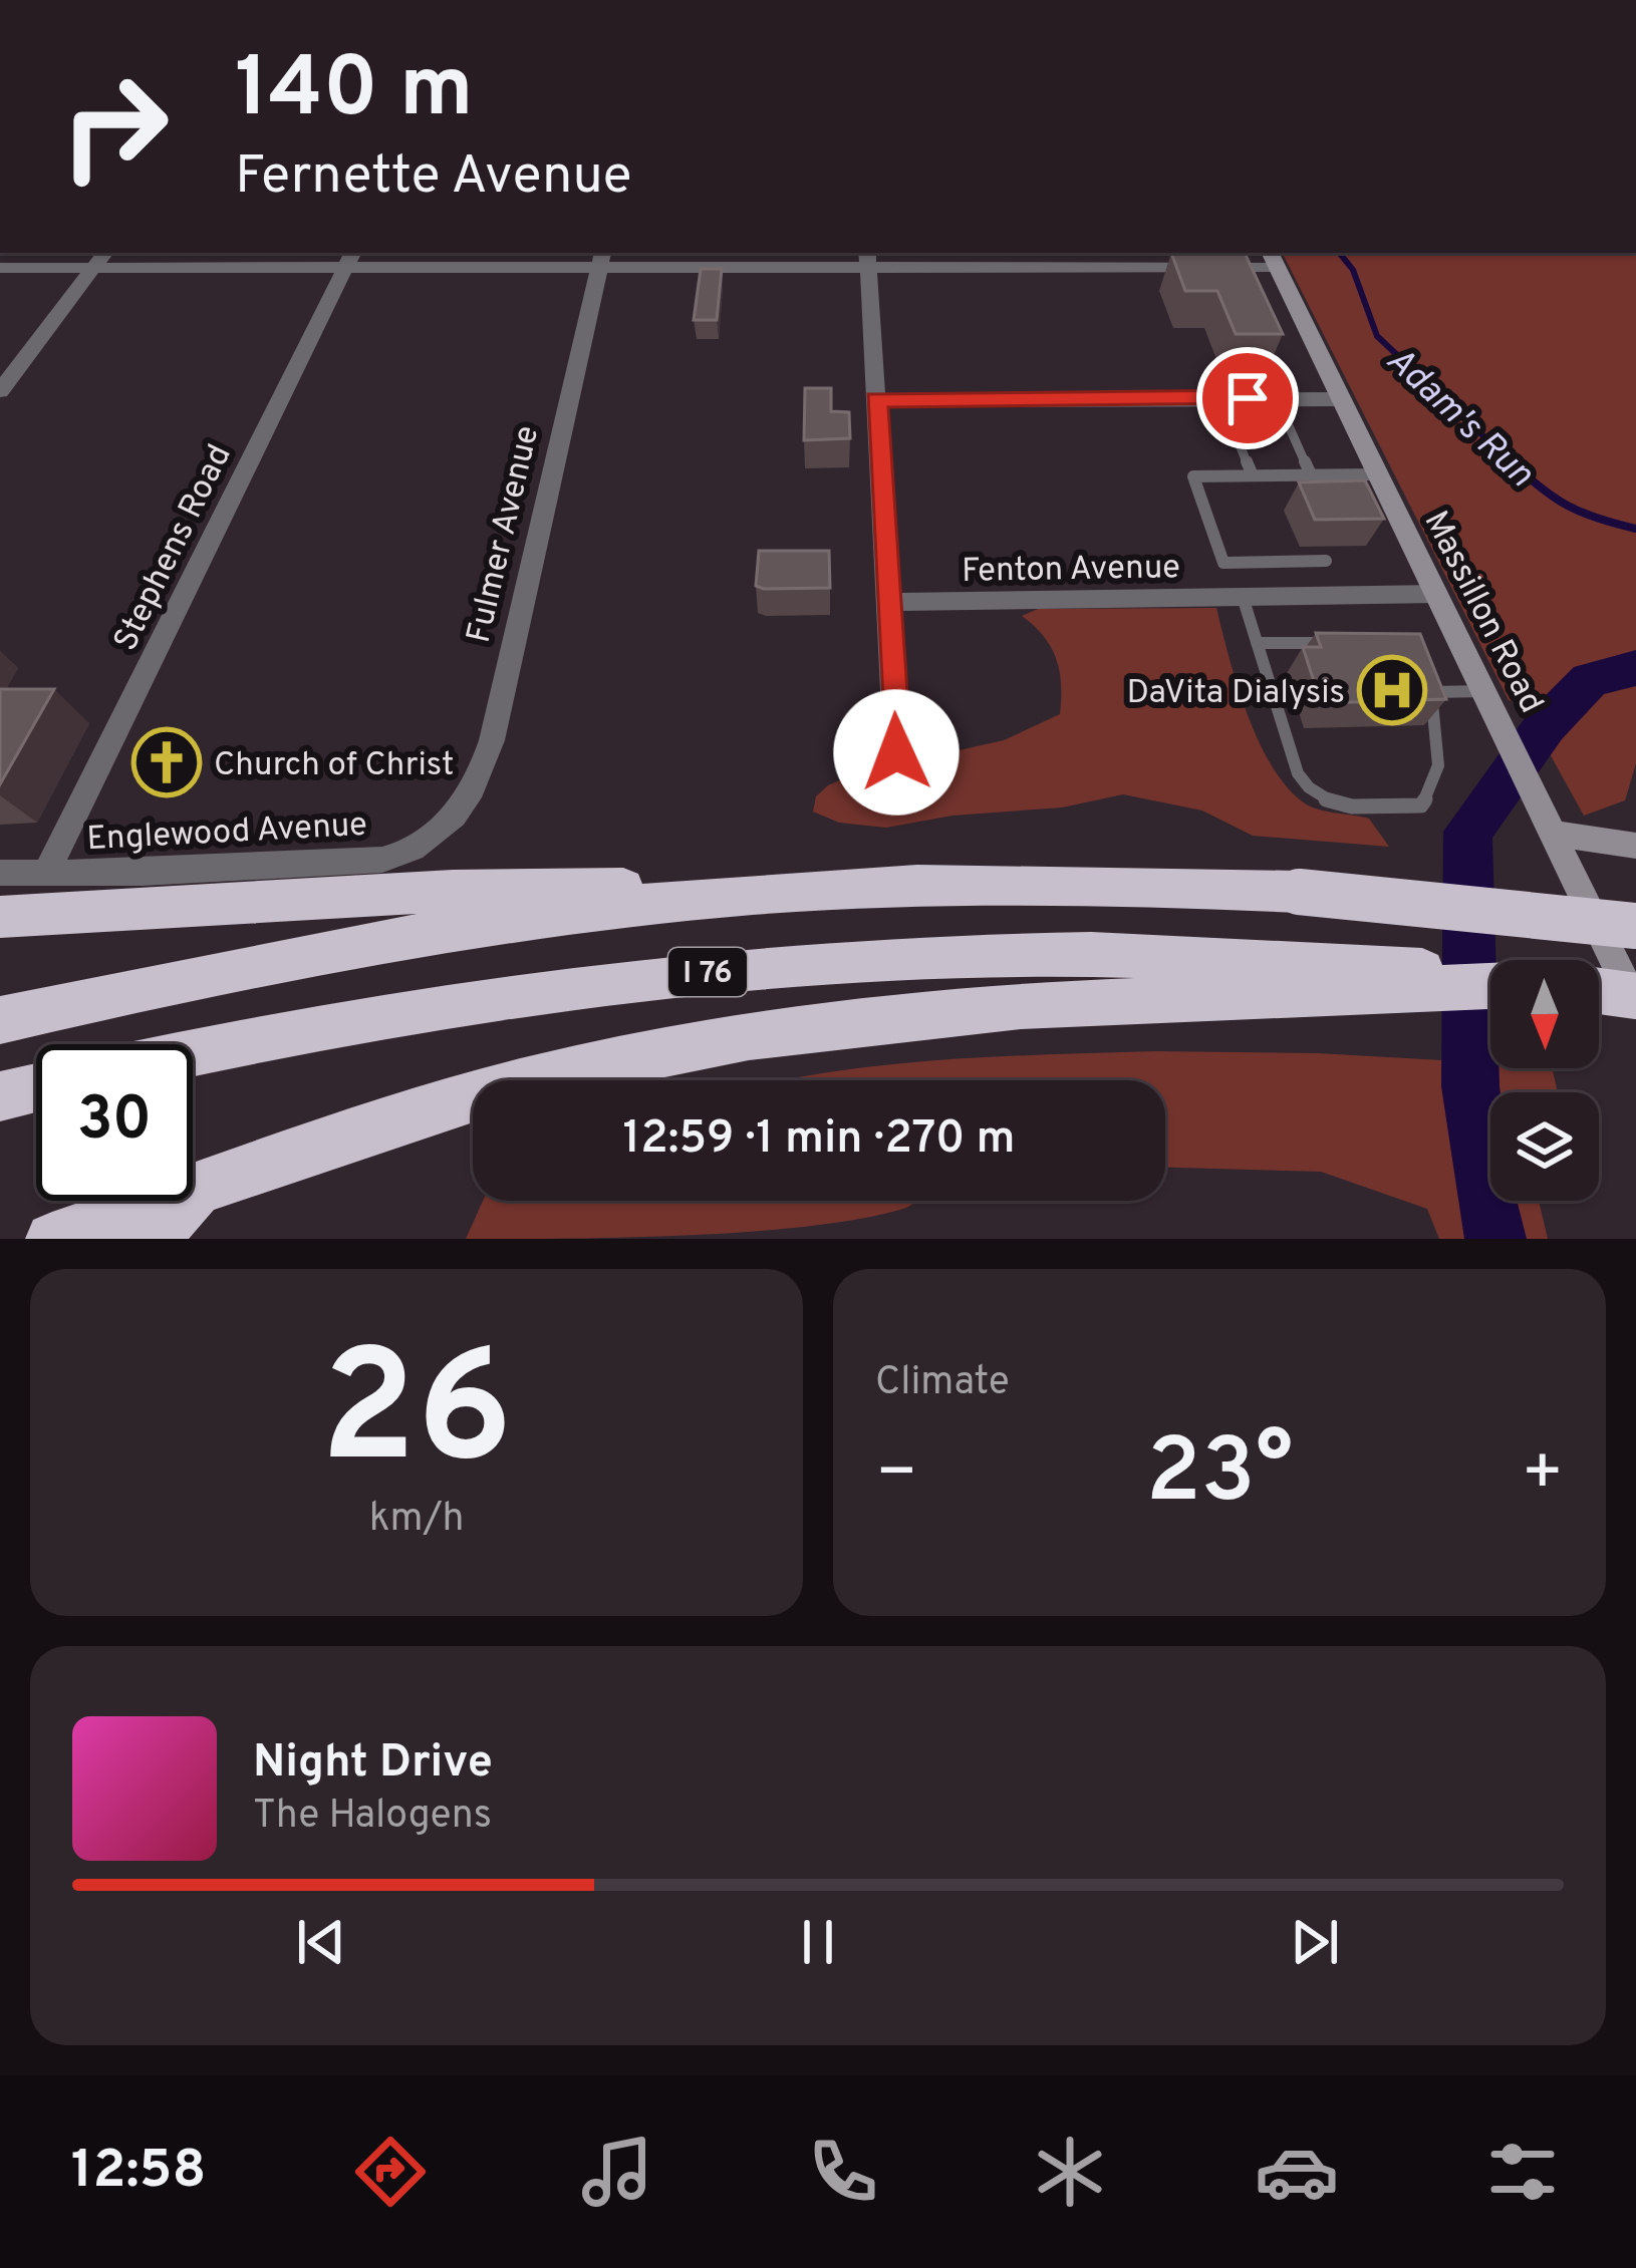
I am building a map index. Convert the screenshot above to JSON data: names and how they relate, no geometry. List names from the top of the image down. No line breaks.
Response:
{"streets":{"highway":["I 76"],"street":["Fulmer Avenue","Stephens Road","Fenton Avenue","Massillon Road","Englewood Avenue"]},"crossings":[["Fulmer Avenue","Englewood Avenue"],["Stephens Road","Englewood Avenue"],["Fenton Avenue","Massillon Road"]],"water":["Adam's Run"],"places":{"hospital":["DaVita Dialysis"],"church":["Church of Christ"]},"north":"bottom","page":{"turn":["140 m","Fernette Avenue"],"limit":"30","trip":"12:59 · 1 min · 270 m","tile":[["26","km/h"],"Climate"],"heat":["−","23°","+"],"song":["Night Drive","The Halogens"],"tabs":"12:58"}}
